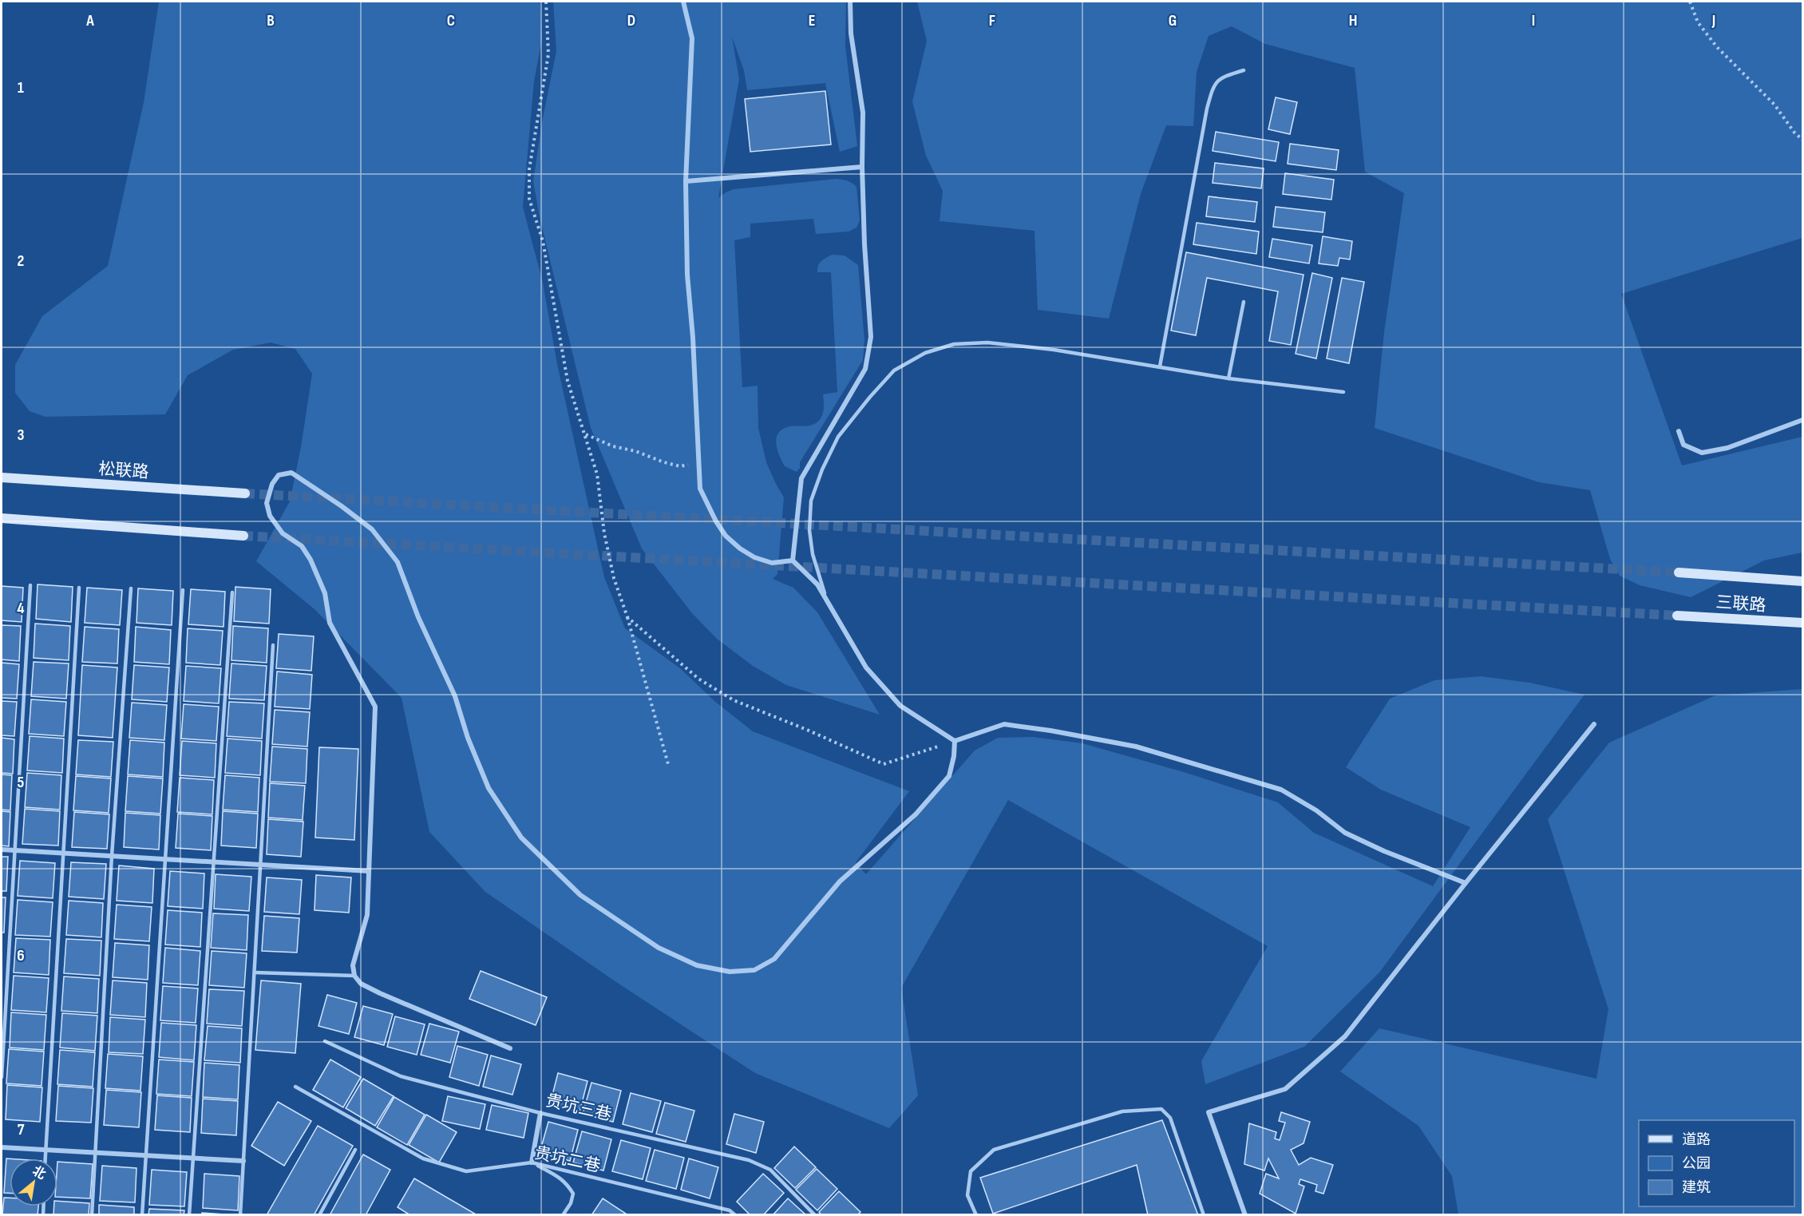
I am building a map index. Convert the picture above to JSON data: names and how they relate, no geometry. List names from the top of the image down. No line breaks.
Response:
{"streets":{"street":["松联路","三联路"],"lane":["贵坑三巷","贵坑二巷"]},"legend":["道路","公园","建筑"],"north":"top right","grid":{"columns":["A","B","C","D","E","F","G","H","I","J"],"rows":["1","2","3","4","5","6","7"]}}
